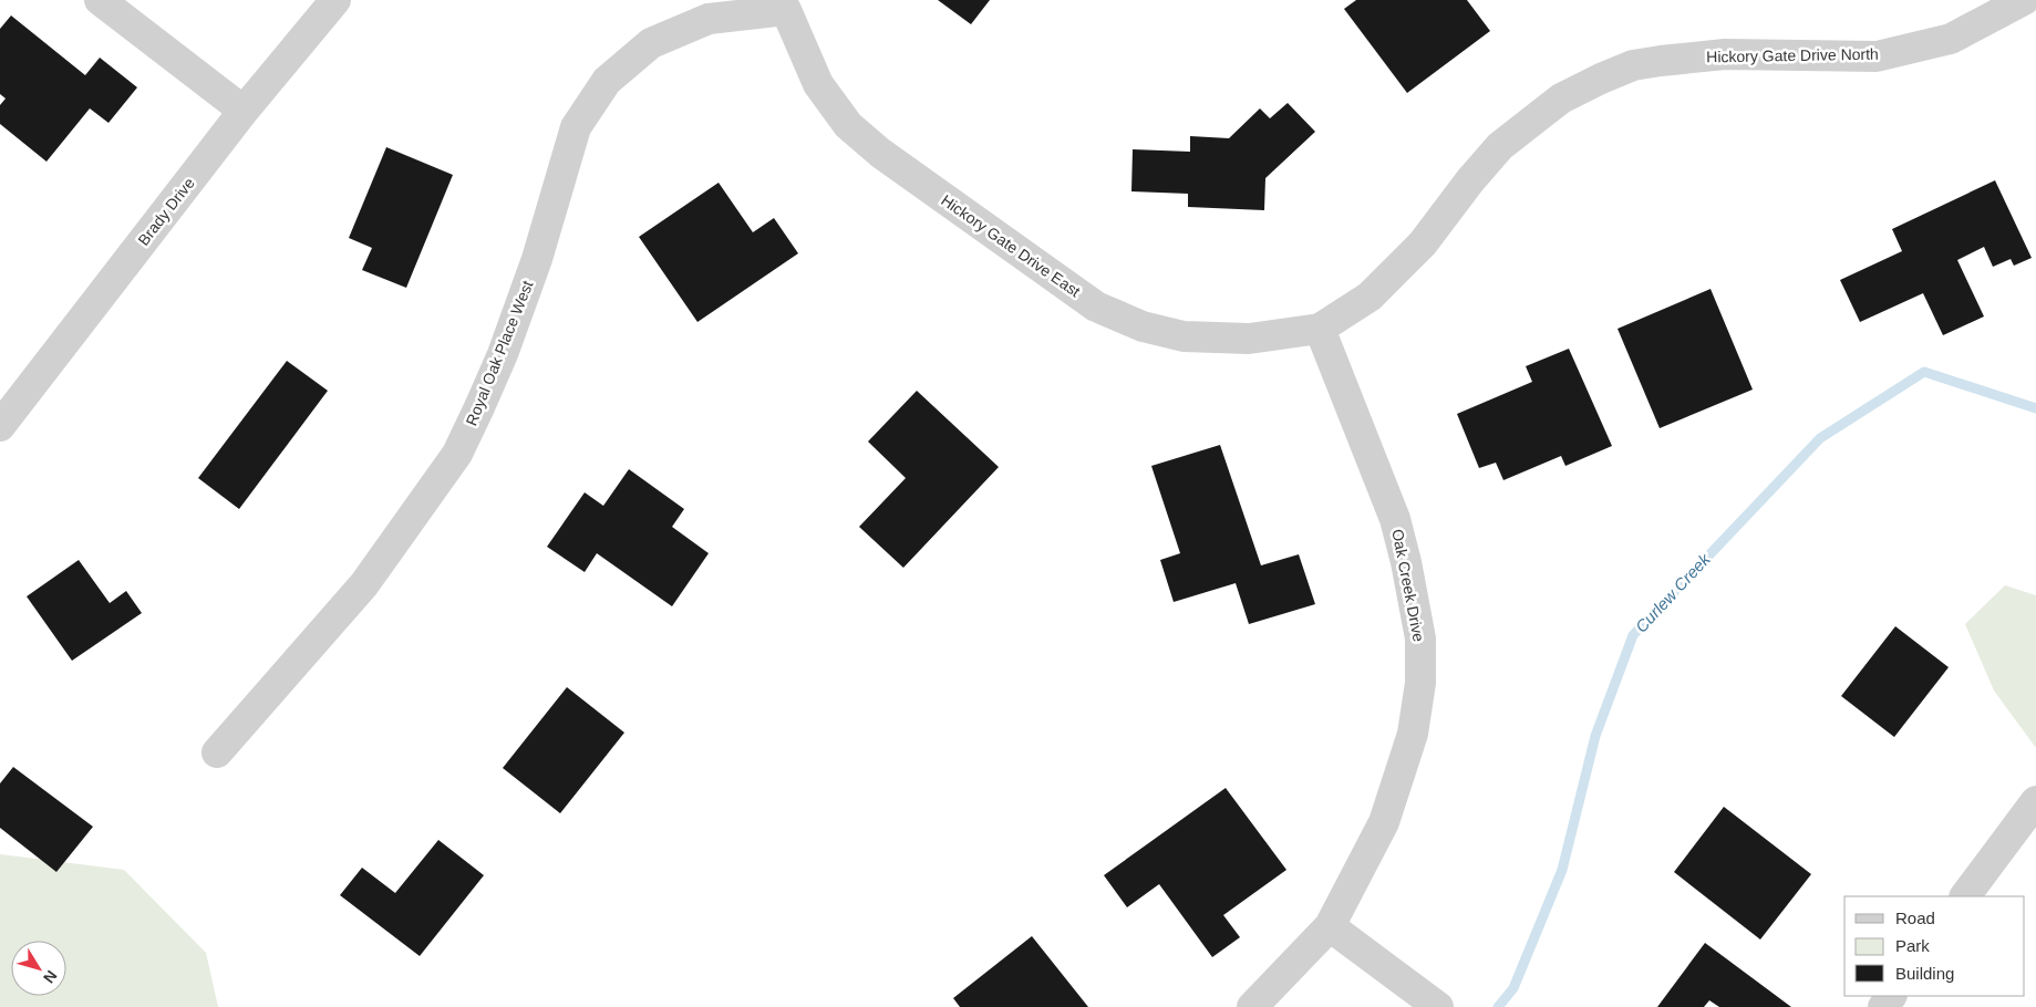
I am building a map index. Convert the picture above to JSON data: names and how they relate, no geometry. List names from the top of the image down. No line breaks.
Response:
{"streets":{"street":["Hickory Gate Drive North","Brady Drive","Hickory Gate Drive East","Royal Oak Place West","Oak Creek Drive"]},"crossings":[["Hickory Gate Drive North","Hickory Gate Drive East"],["Hickory Gate Drive North","Oak Creek Drive"],["Hickory Gate Drive East","Royal Oak Place West"],["Hickory Gate Drive East","Oak Creek Drive"]],"water":["Curlew Creek"],"legend":["Road","Park","Building"],"north":"bottom right"}
